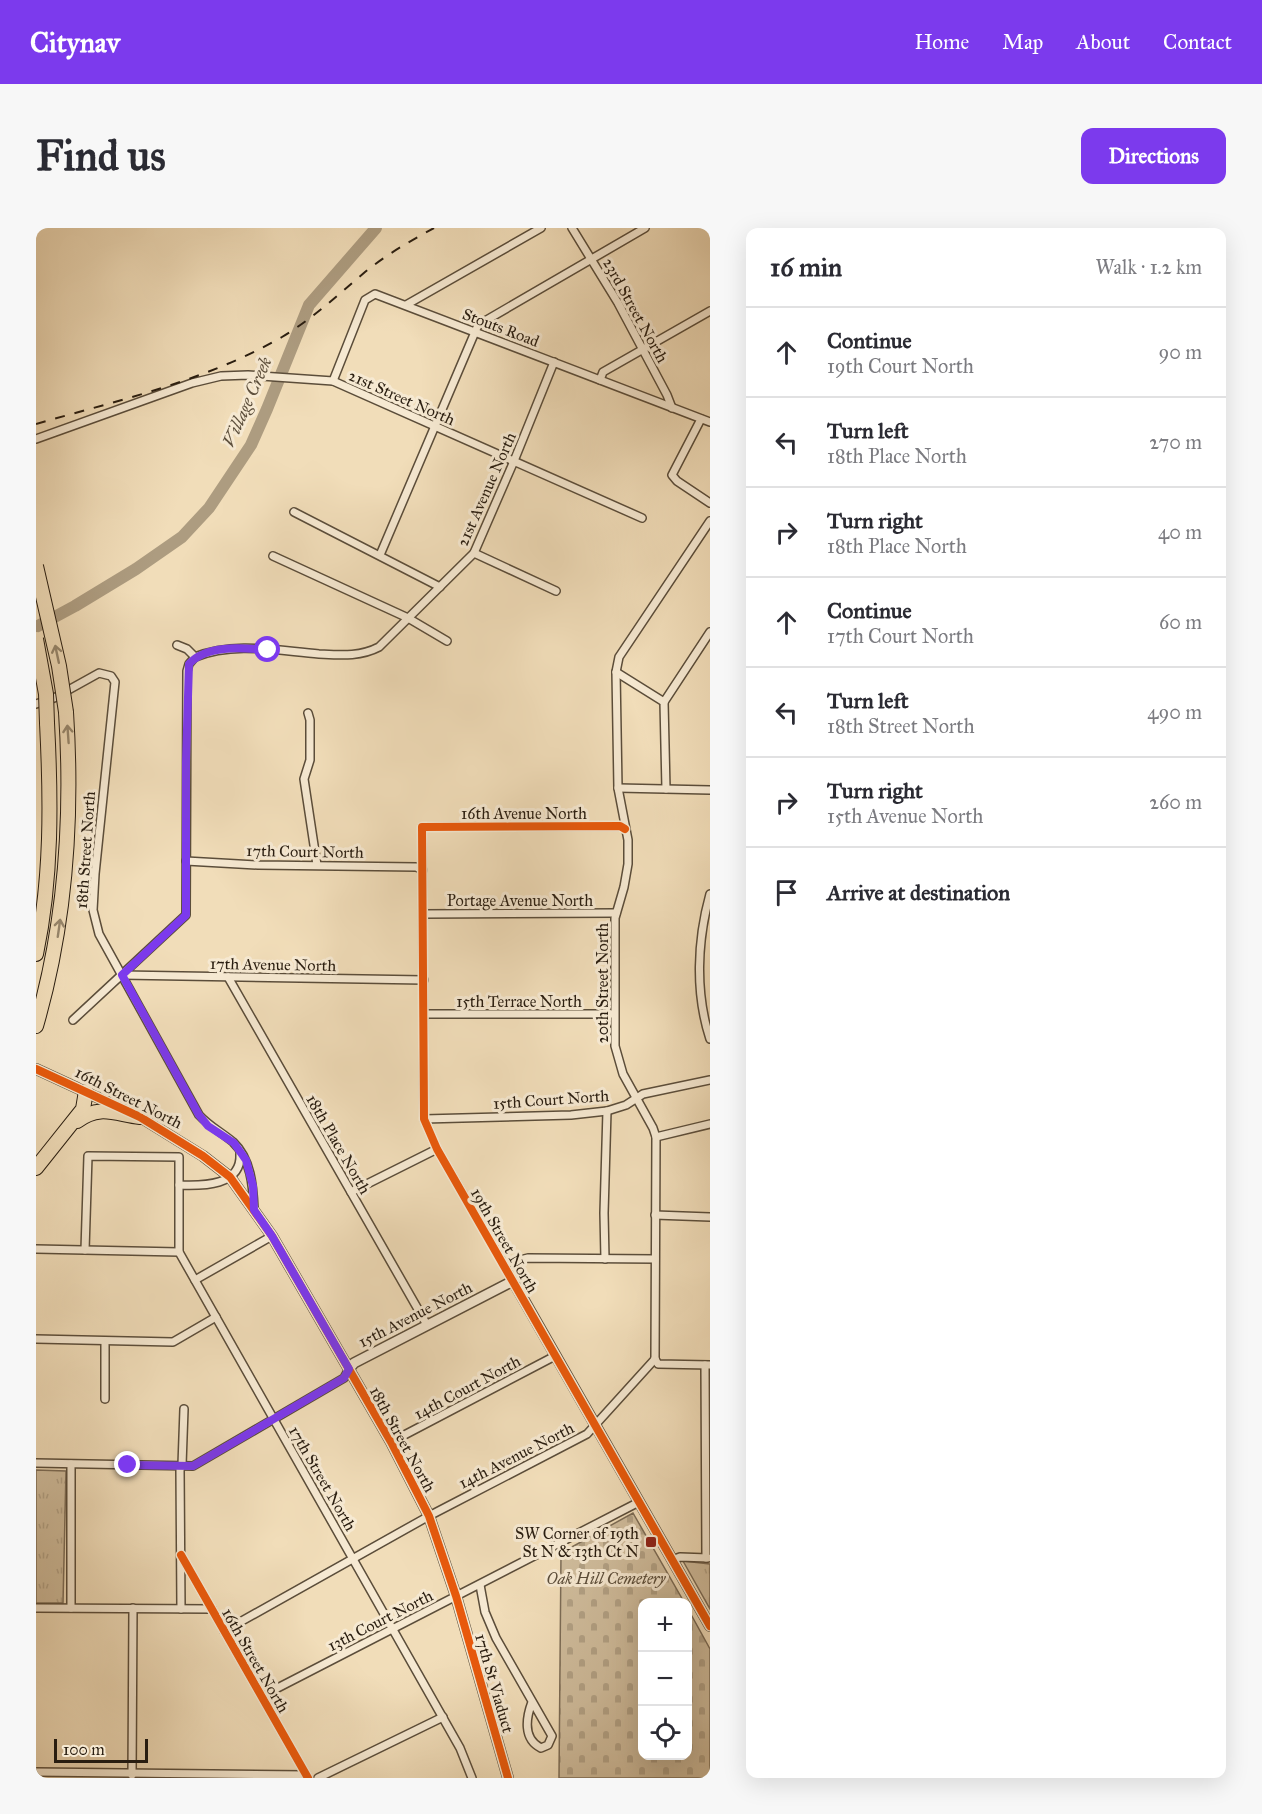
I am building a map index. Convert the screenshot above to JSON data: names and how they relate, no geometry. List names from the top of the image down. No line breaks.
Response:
{"streets":{"street":["23rd Street North","Stouts Road","21st Street North","21st Avenue North","16th Avenue North","18th Street North","17th Court North","Portage Avenue North","17th Avenue North","20th Street North","15th Terrace North","16th Street North","15th Court North","18th Place North","19th Street North","15th Avenue North","14th Court North","14th Avenue North","17th Street North","13th Court North","17th St Viaduct"]},"crossings":[["23rd Street North","Stouts Road"],["Stouts Road","21st Street North"],["Stouts Road","21st Avenue North"],["21st Street North","21st Avenue North"],["16th Avenue North","20th Street North"],["16th Avenue North","19th Street North"],["18th Street North","17th Avenue North"],["18th Street North","16th Street North"],["18th Street North","15th Avenue North"],["18th Street North","14th Court North"],["18th Street North","14th Avenue North"],["18th Street North","13th Court North"],["18th Street North","17th St Viaduct"],["17th Court North","19th Street North"],["Portage Avenue North","20th Street North"],["Portage Avenue North","19th Street North"],["17th Avenue North","18th Place North"],["17th Avenue North","19th Street North"],["20th Street North","15th Terrace North"],["20th Street North","15th Court North"],["20th Street North","14th Avenue North"],["15th Terrace North","19th Street North"],["16th Street North","15th Avenue North"],["16th Street North","14th Avenue North"],["16th Street North","13th Court North"],["15th Court North","19th Street North"],["18th Place North","15th Avenue North"],["19th Street North","15th Avenue North"],["19th Street North","14th Court North"],["19th Street North","14th Avenue North"],["19th Street North","13th Court North"],["15th Avenue North","17th Street North"],["14th Avenue North","17th Street North"],["17th Street North","13th Court North"],["13th Court North","17th St Viaduct"]],"water":["Village Creek"],"parks":["Oak Hill Cemetery"],"places":{"transit":["SW Corner of 19th St N & 13th Ct N"]},"scale_bar":"100 m","page":{"header":"Citynav","nav":["Home","Map","About","Contact"],"buttons":"Directions","title":"Find us","heading":["16 min","Walk · 1.2 km"],"list":[["Continue","19th Court North","90 m"],["Turn left","18th Place North","270 m"],["Turn right","18th Place North","40 m"],["Continue","17th Court North","60 m"],["Turn left","18th Street North","490 m"],["Turn right","15th Avenue North","260 m"],"Arrive at destination"],"map_buttons":["+","−"],"scale":"100 m"}}
